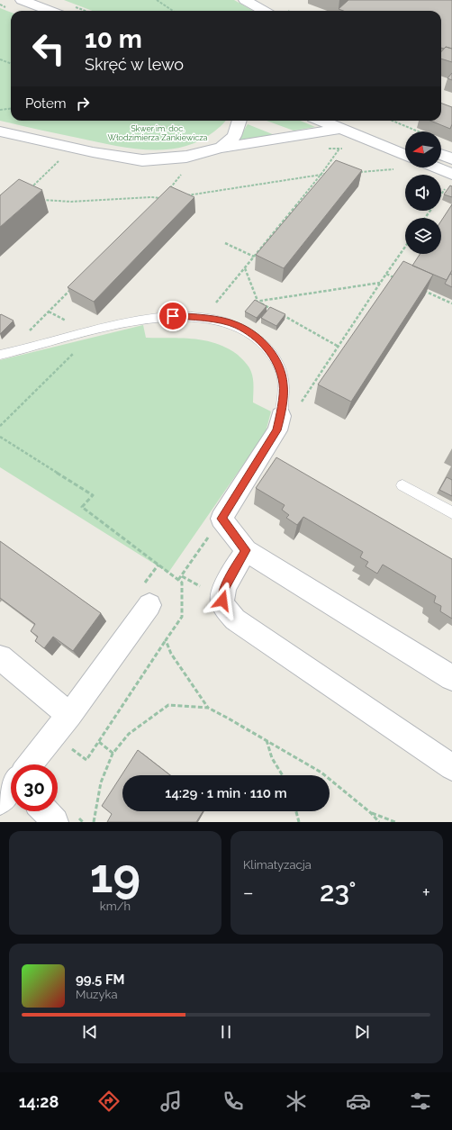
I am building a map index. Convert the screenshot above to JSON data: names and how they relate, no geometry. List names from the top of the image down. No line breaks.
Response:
{"parks":["Skwer im. doc. Włodzimierza Zankiewicza"],"north":"left","page":{"turn":["10 m","Skręć w lewo"],"then":"Potem","limit":"30","trip":"14:29 · 1 min · 110 m","tile":[["19","km/h"],"Klimatyzacja"],"heat":["−","23°","+"],"song":["99.5 FM","Muzyka"],"tabs":"14:28"}}
